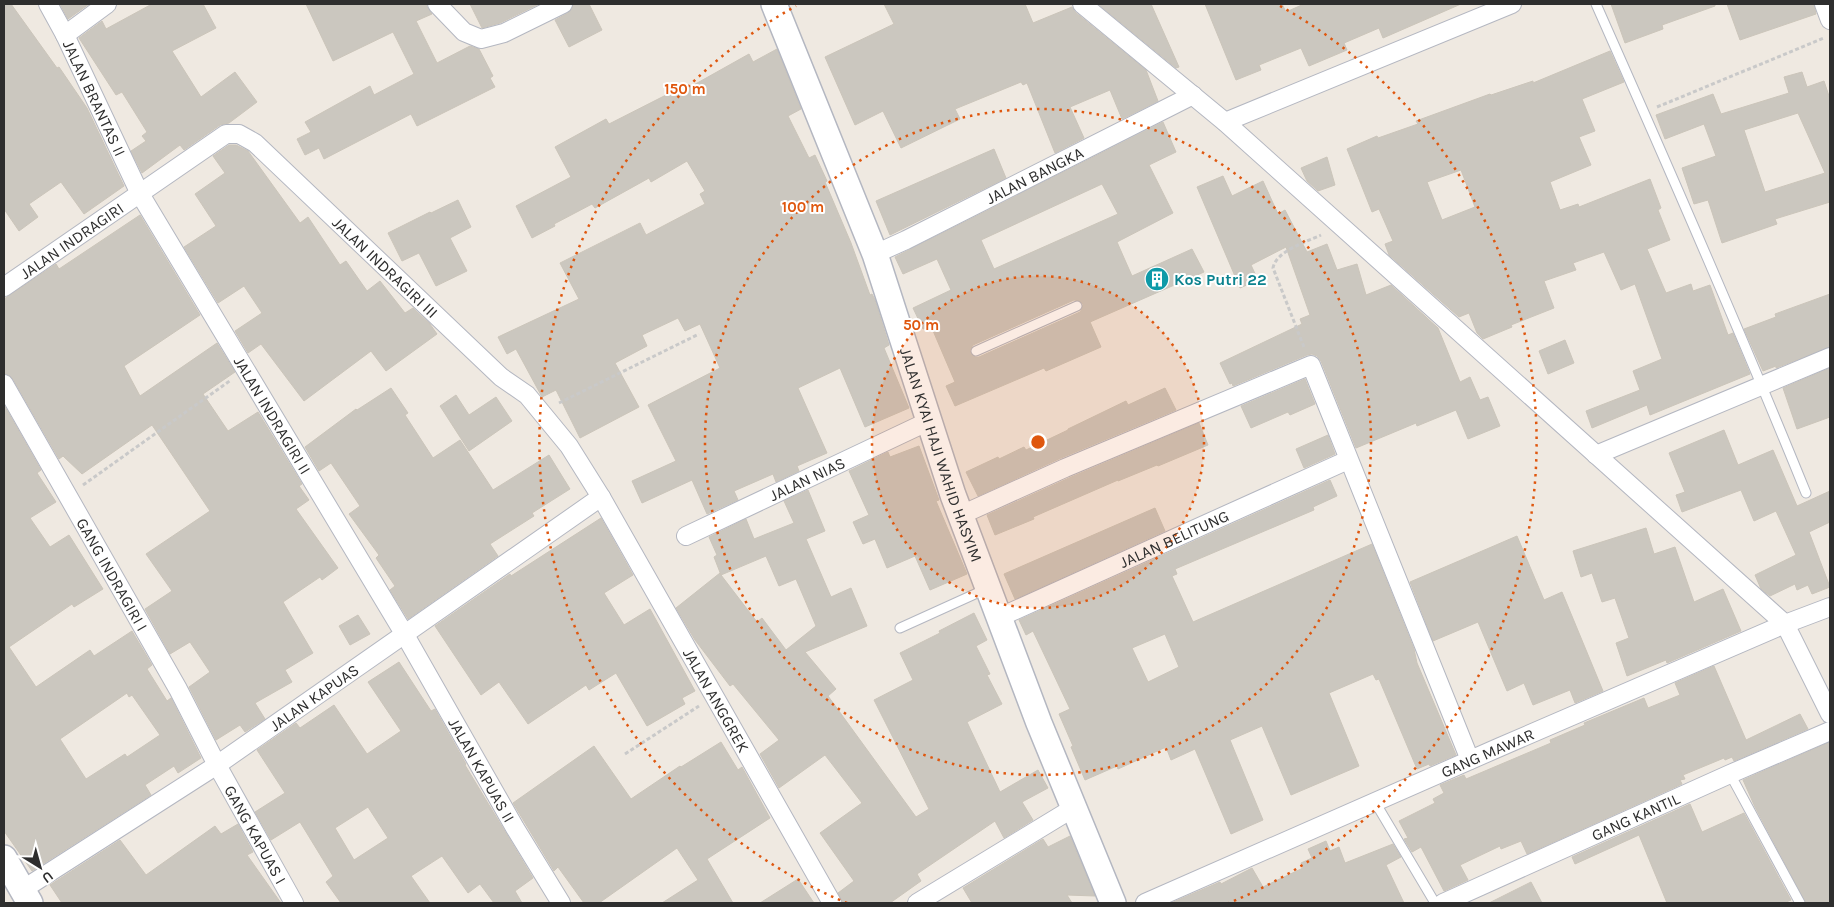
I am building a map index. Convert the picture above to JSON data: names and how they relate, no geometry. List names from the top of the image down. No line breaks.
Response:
{"streets":{"main road":["JALAN KYAI HAJI WAHID HASYIM"],"street":["JALAN BRANTAS II","JALAN BANGKA","JALAN INDRAGIRI","JALAN INDRAGIRI III","JALAN INDRAGIRI II","JALAN NIAS","JALAN BELITUNG","GANG INDRAGIRI I","JALAN KAPUAS","JALAN ANGGREK","GANG MAWAR","JALAN KAPUAS II","GANG KANTIL","GANG KAPUAS I"]},"crossings":[["JALAN BRANTAS II","JALAN INDRAGIRI"],["JALAN BRANTAS II","JALAN INDRAGIRI III"],["JALAN BRANTAS II","JALAN INDRAGIRI II"],["JALAN BANGKA","JALAN KYAI HAJI WAHID HASYIM"],["JALAN INDRAGIRI","JALAN INDRAGIRI III"],["JALAN INDRAGIRI","JALAN INDRAGIRI II"],["JALAN INDRAGIRI III","JALAN INDRAGIRI II"],["JALAN INDRAGIRI III","JALAN KAPUAS"],["JALAN INDRAGIRI III","JALAN ANGGREK"],["JALAN INDRAGIRI II","JALAN KAPUAS"],["JALAN INDRAGIRI II","JALAN KAPUAS II"],["JALAN KYAI HAJI WAHID HASYIM","JALAN NIAS"],["JALAN KYAI HAJI WAHID HASYIM","JALAN BELITUNG"],["GANG INDRAGIRI I","JALAN KAPUAS"],["GANG INDRAGIRI I","GANG KAPUAS I"],["JALAN KAPUAS","JALAN ANGGREK"],["JALAN KAPUAS","JALAN KAPUAS II"],["JALAN KAPUAS","GANG KAPUAS I"]],"places":{"building":["Kos Putri 22"]},"north":"bottom right","rings":["150 m","100 m","50 m"]}
